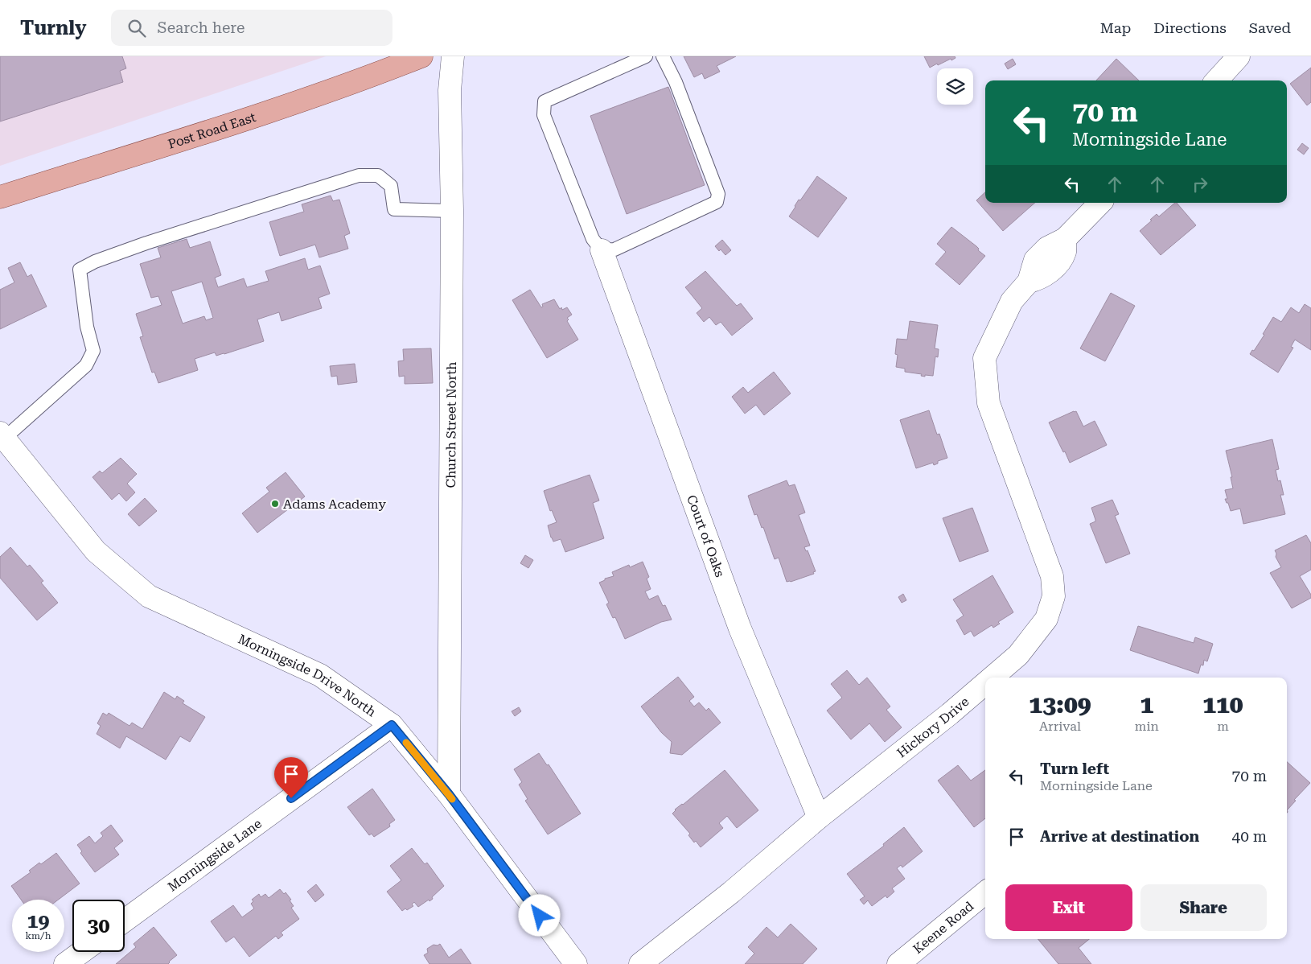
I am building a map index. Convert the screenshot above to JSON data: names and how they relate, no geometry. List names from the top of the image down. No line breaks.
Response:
{"streets":{"main road":["Post Road East"],"street":["Church Street North","Court of Oaks","Morningside Drive North","Hickory Drive","Morningside Lane","Keene Road"]},"crossings":[["Church Street North","Morningside Drive North"],["Court of Oaks","Hickory Drive"],["Morningside Drive North","Morningside Lane"]],"places":["Adams Academy"],"page":{"header":"Turnly","search":"Search here","nav":["Map","Directions","Saved"],"turn":["70 m","Morningside Lane"],"eta":["13:09","Arrival","1","min","110","m"],"list":[{"name":"Turn left","note":"Morningside Lane","value":"70 m"},{"name":"Arrive at destination","value":"40 m"}],"buttons":["Exit","Share"],"speed":"19 km/h","limit":"30"}}
